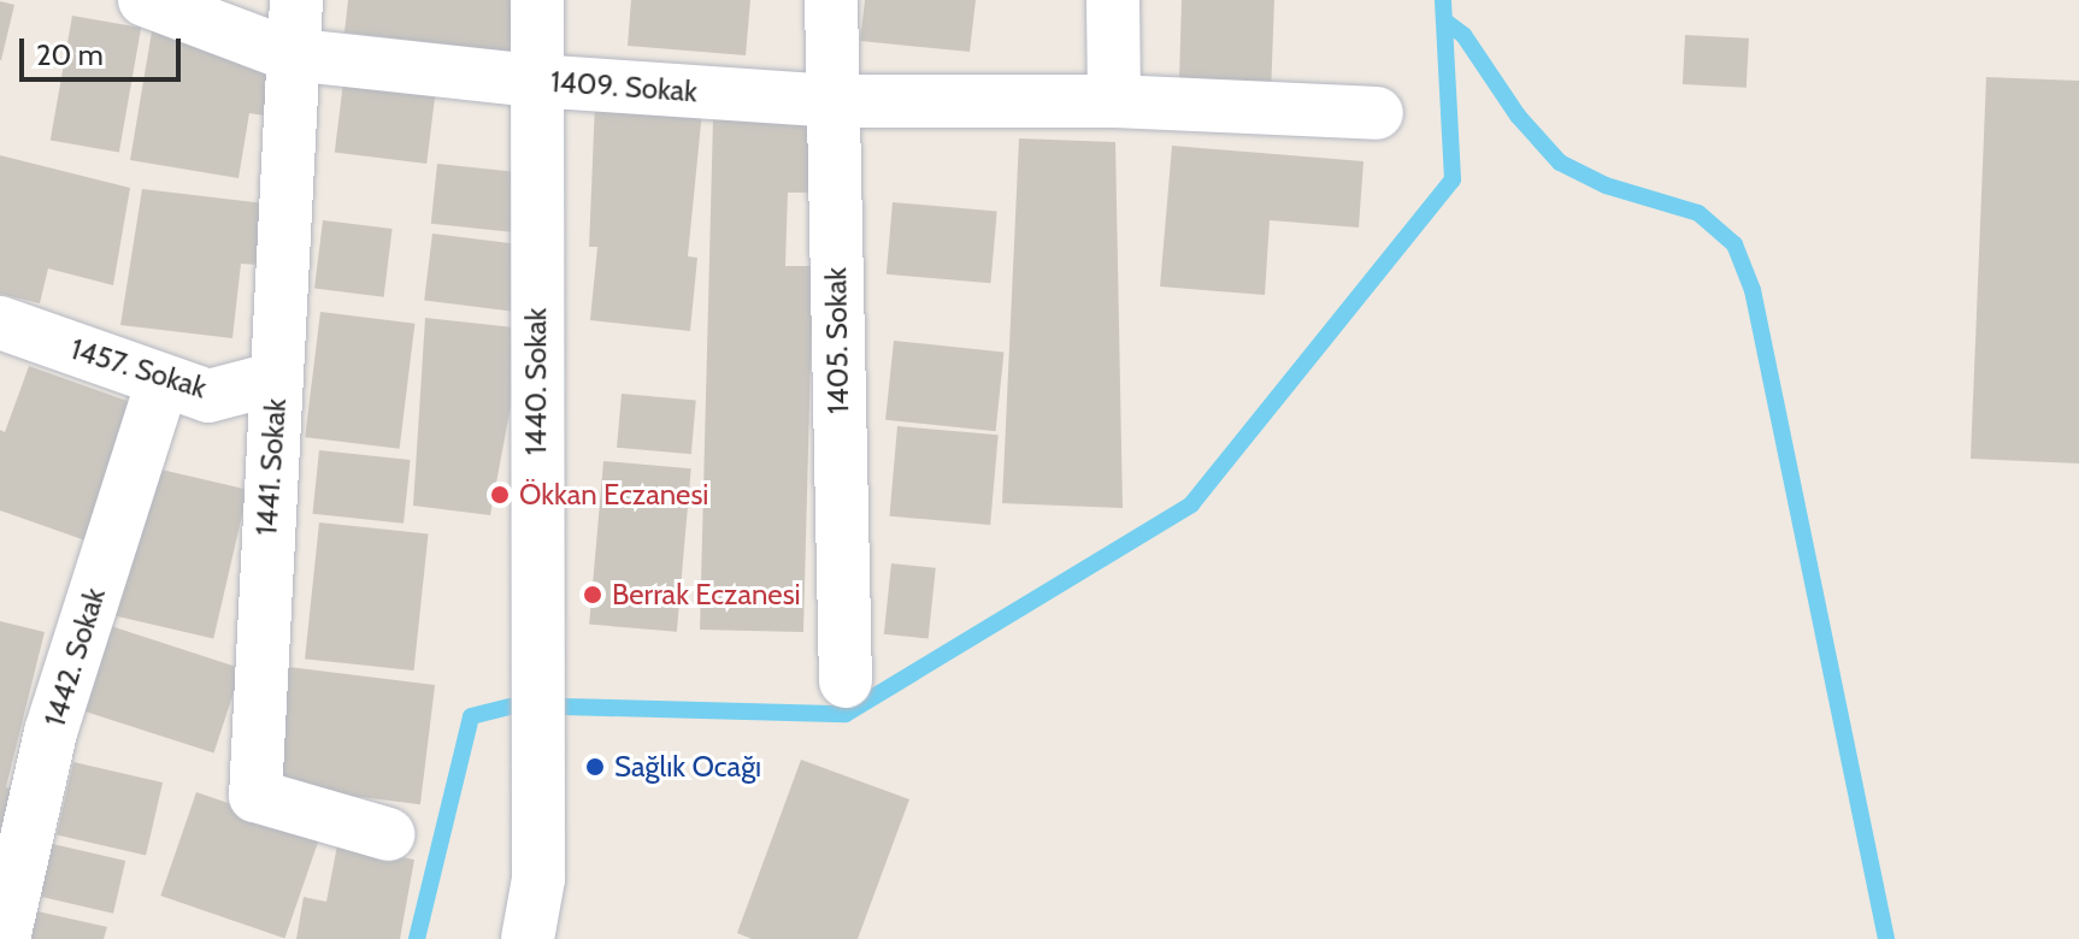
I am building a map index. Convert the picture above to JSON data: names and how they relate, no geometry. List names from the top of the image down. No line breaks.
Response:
{"streets":{"street":["1409. Sokak","1405. Sokak","1457. Sokak","1440. Sokak","1441. Sokak","1442. Sokak"]},"crossings":[["1409. Sokak","1405. Sokak"],["1409. Sokak","1440. Sokak"],["1409. Sokak","1441. Sokak"],["1457. Sokak","1441. Sokak"],["1457. Sokak","1442. Sokak"]],"places":["Ökkan Eczanesi","Berrak Eczanesi","Sağlık Ocağı"],"scale_bar":"20 m"}
